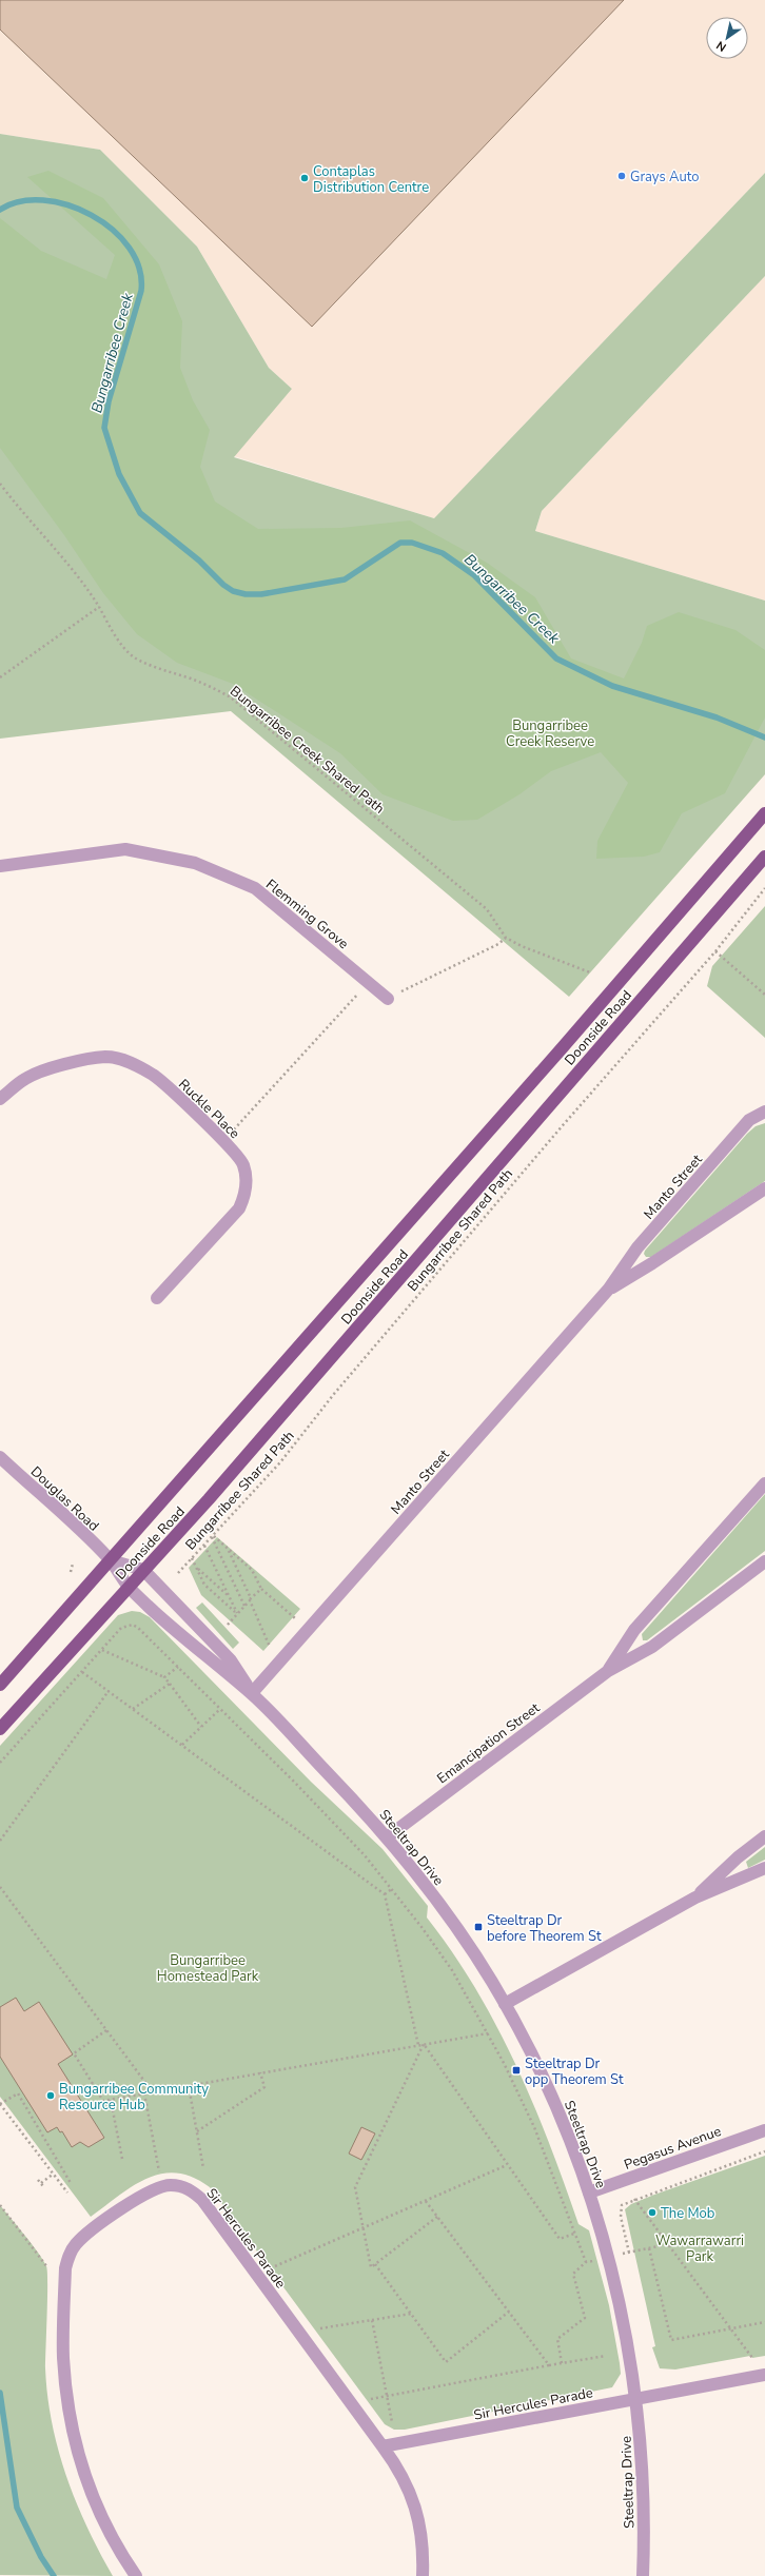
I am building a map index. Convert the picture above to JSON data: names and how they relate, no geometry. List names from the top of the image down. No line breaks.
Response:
{"streets":{"main road":["Doonside Road"],"street":["Flemming Grove","Ruckle Place","Manto Street","Douglas Road","Emancipation Street","Steeltrap Drive","Pegasus Avenue","Sir Hercules Parade"],"path":["Bungarribee Creek Shared Path","Bungarribee Shared Path"]},"crossings":[["Doonside Road","Douglas Road"],["Doonside Road","Steeltrap Drive"],["Manto Street","Steeltrap Drive"],["Douglas Road","Steeltrap Drive"],["Emancipation Street","Steeltrap Drive"],["Steeltrap Drive","Pegasus Avenue"],["Steeltrap Drive","Sir Hercules Parade"]],"water":["Bungarribee Creek"],"parks":["Bungarribee Creek Reserve","Bungarribee Homestead Park","Wawarrawarri Park"],"places":{"other":["Grays Auto","Contaplas Distribution Centre","Bungarribee Community Resource Hub","The Mob"],"transit":["Steeltrap Dr before Theorem St","Steeltrap Dr opp Theorem St"]},"north":"bottom left"}
